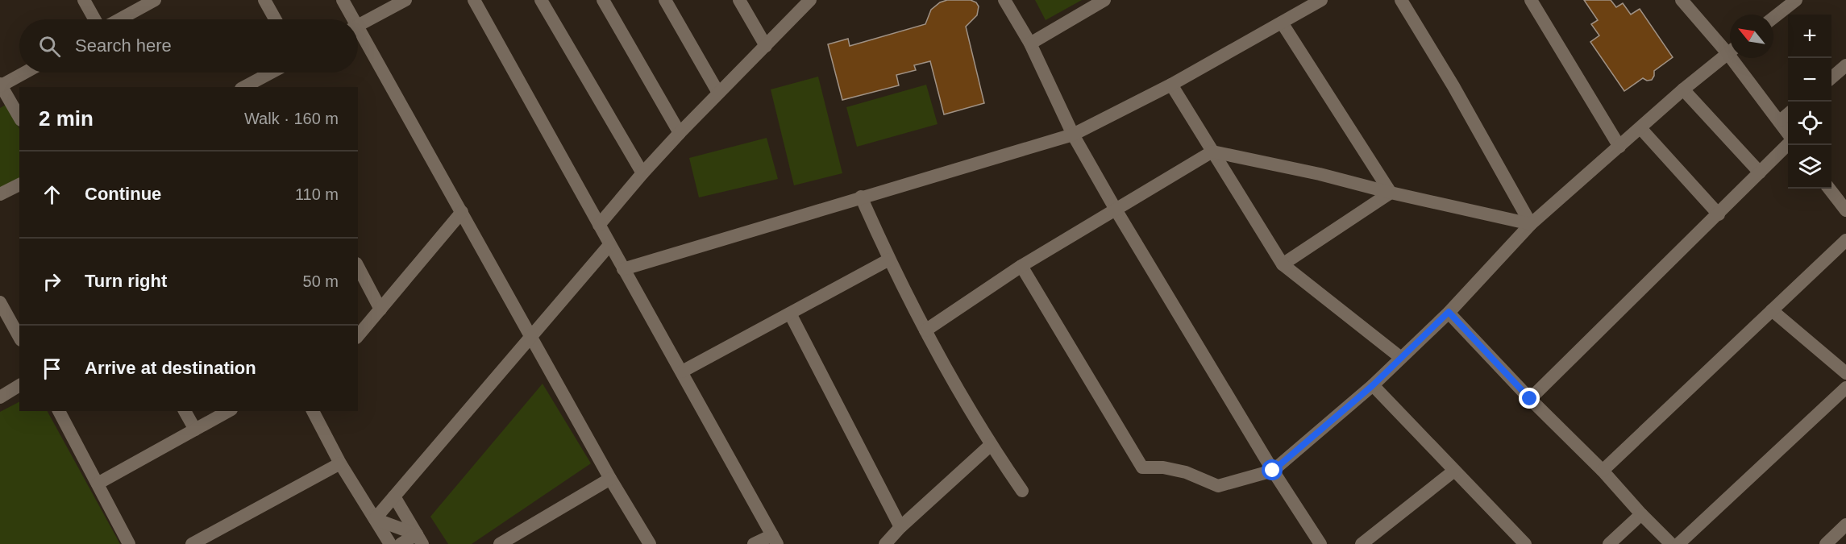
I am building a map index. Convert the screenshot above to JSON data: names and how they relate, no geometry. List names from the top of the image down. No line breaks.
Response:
{"north":"top left","page":{"map_buttons":["+","−"],"search":"Search here","heading":["2 min","Walk · 160 m"],"list":[["Continue","110 m"],["Turn right","50 m"],"Arrive at destination"]}}
